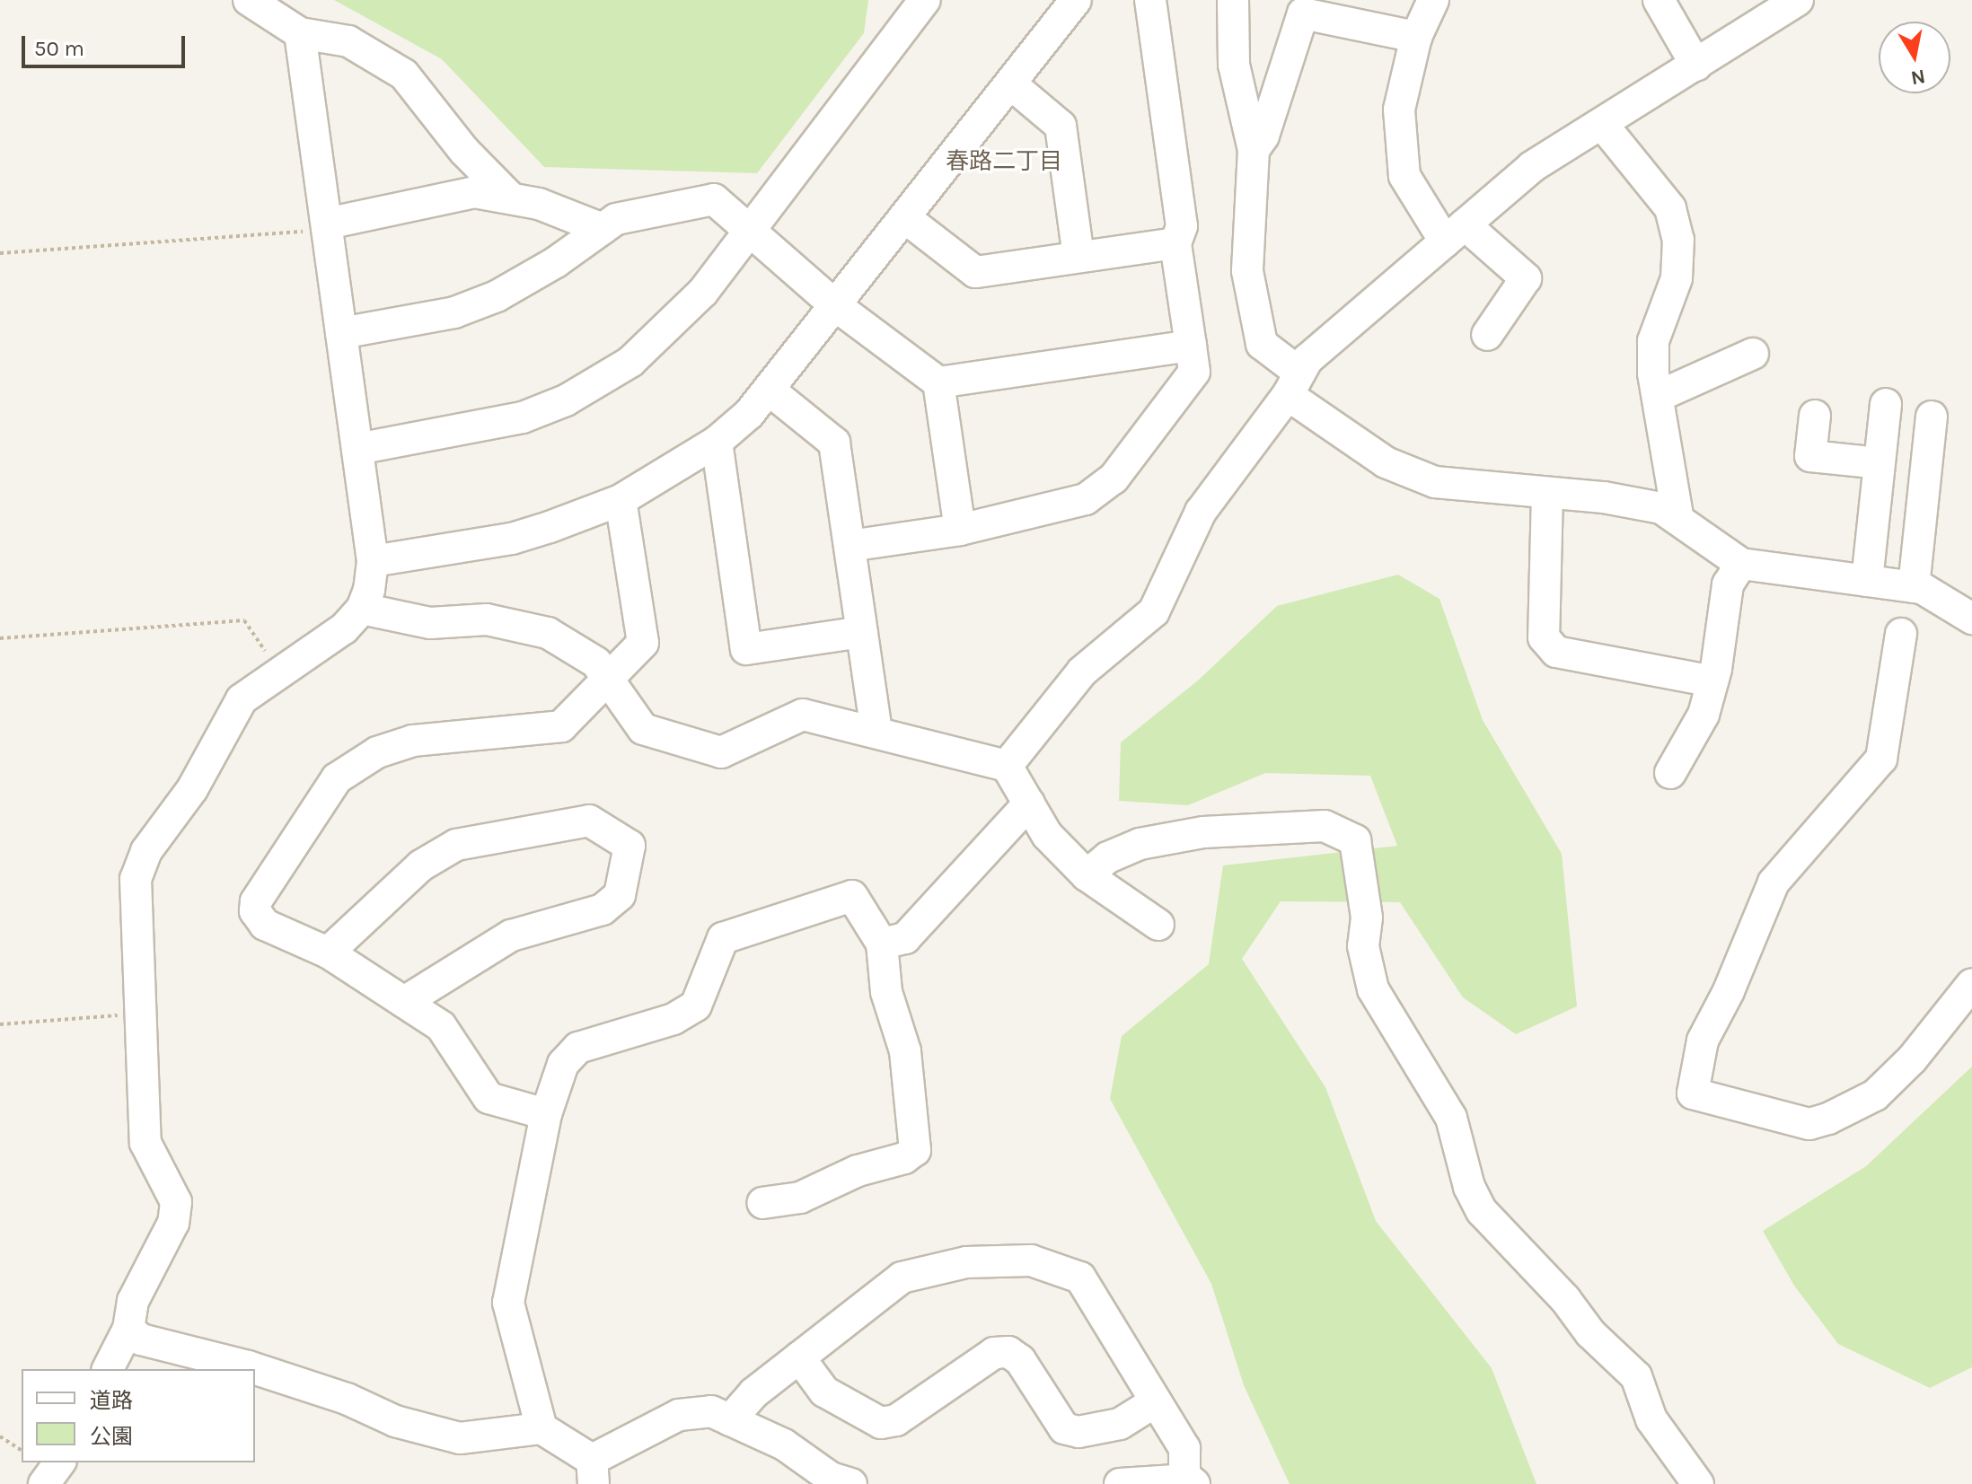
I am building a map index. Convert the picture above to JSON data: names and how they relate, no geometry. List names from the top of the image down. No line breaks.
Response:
{"districts":["春路二丁目"],"legend":["道路","公園"],"scale_bar":"50 m","north":"bottom"}
